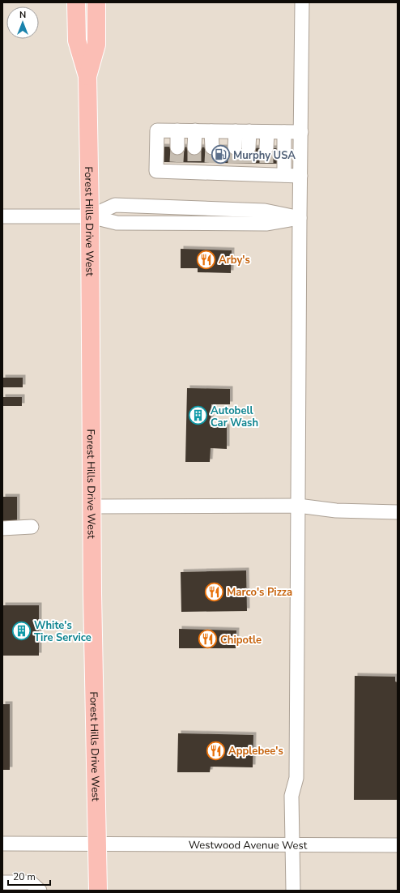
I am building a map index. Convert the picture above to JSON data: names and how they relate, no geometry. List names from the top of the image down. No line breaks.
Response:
{"streets":{"main road":["Forest Hills Drive West"],"street":["Westwood Avenue West"]},"crossings":[["Forest Hills Drive West","Westwood Avenue West"]],"places":{"fuel station":["Murphy USA"],"restaurant":["Arby's","Marco's Pizza","Chipotle","Applebee's"],"building":["Autobell Car Wash","White's Tire Service"]},"scale_bar":"20 m","north":"top"}
